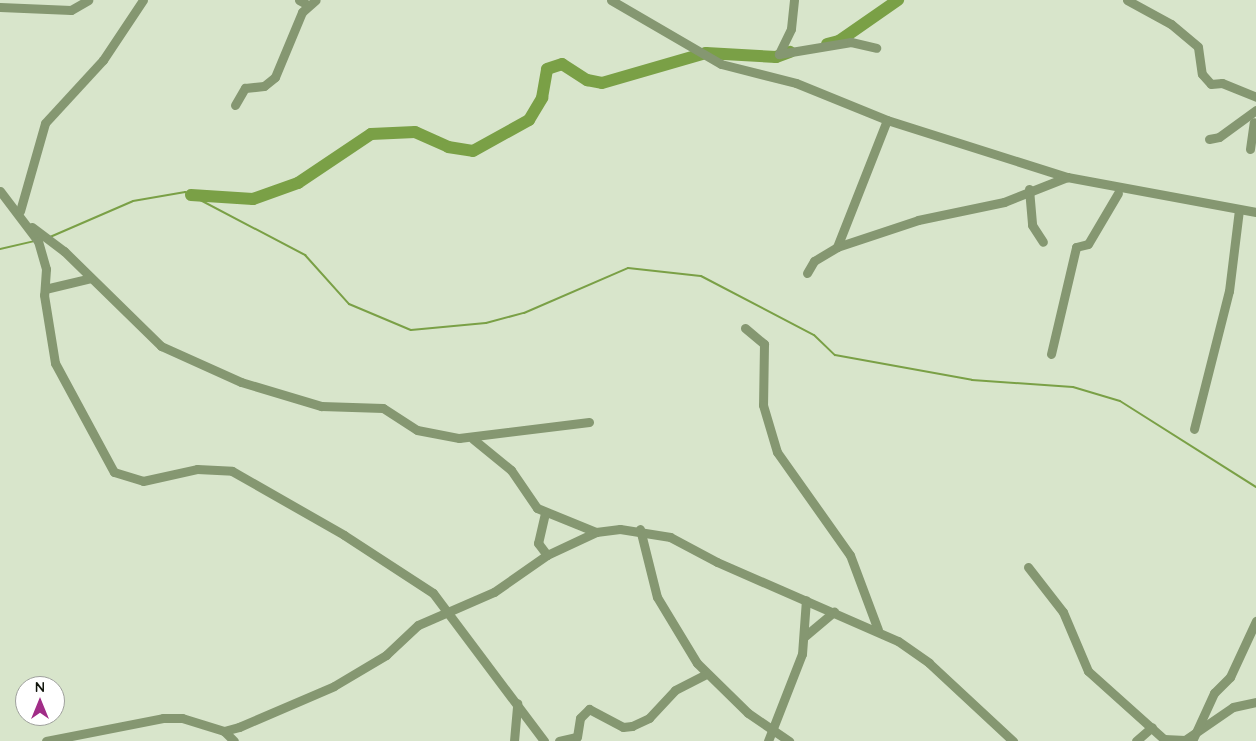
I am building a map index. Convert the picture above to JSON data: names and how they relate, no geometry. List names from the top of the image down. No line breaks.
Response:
{"north":"top"}
